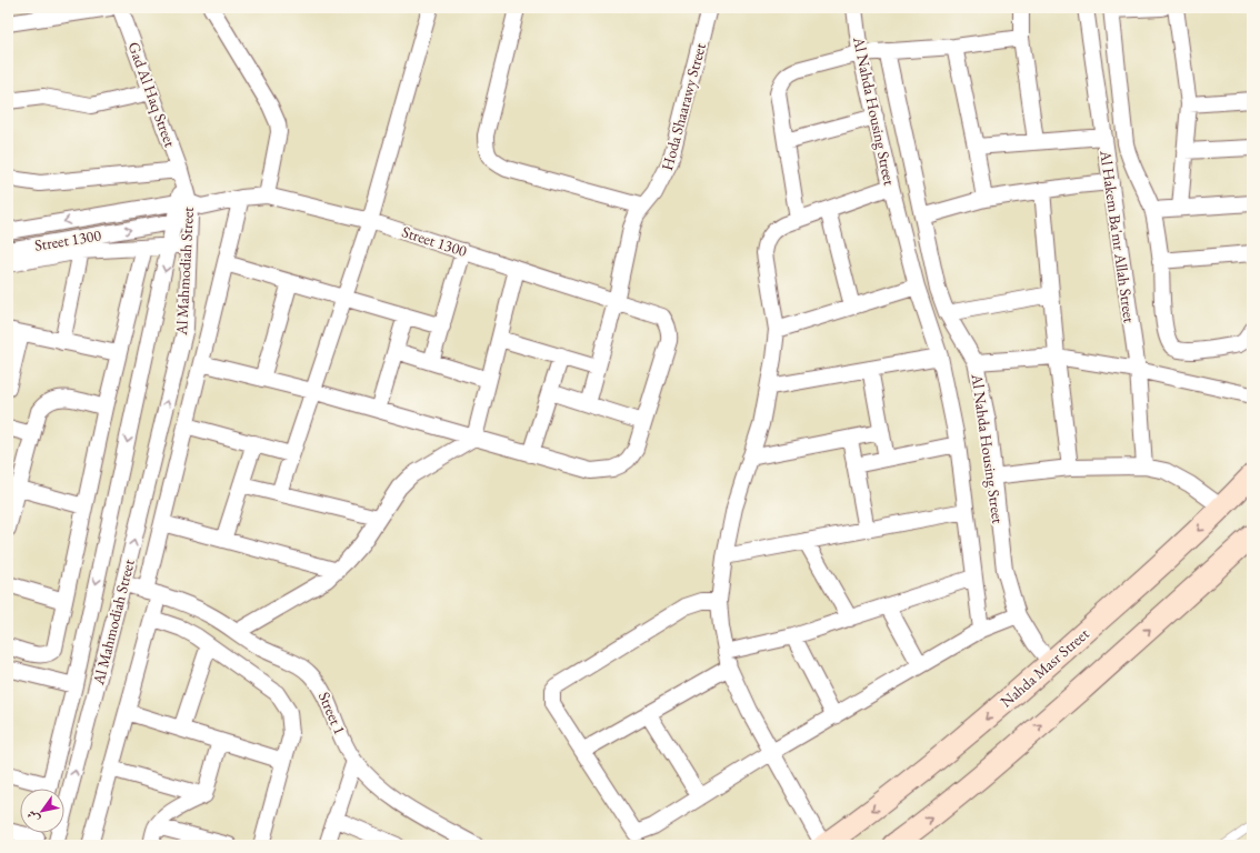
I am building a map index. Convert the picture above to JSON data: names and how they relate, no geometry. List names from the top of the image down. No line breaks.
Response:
{"streets":{"street":["Gad Al Haq Street","Hoda Shaarawy Street","Al Nahda Housing Street","Al Hakem Ba'mr Allah Street","Street 1300","Al Mahmodiah Street","Nahda Masr Street","Street 1"]},"crossings":[["Gad Al Haq Street","Al Mahmodiah Street"],["Hoda Shaarawy Street","Street 1300"],["Al Nahda Housing Street","Nahda Masr Street"],["Street 1300","Al Mahmodiah Street"],["Al Mahmodiah Street","Street 1"]],"north":"bottom left"}
